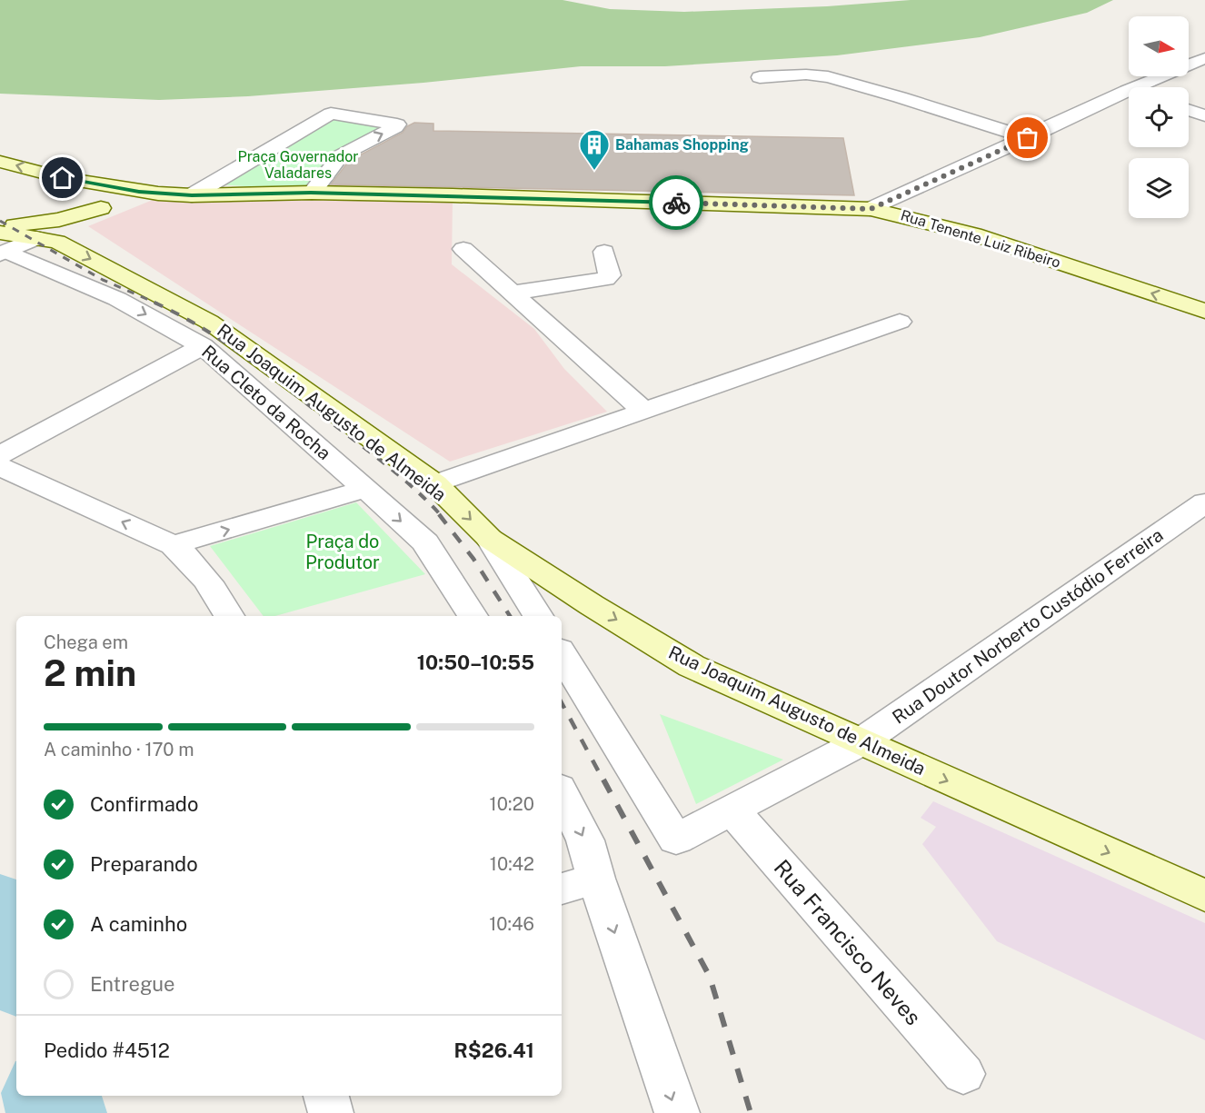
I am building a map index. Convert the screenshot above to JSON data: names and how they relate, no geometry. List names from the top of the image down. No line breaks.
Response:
{"streets":{"main road":["Rua Tenente Luiz Ribeiro","Rua Joaquim Augusto de Almeida"],"street":["Rua Cleto da Rocha","Rua Doutor Norberto Custódio Ferreira","Rua Francisco Neves"]},"crossings":[["Rua Cleto da Rocha","Rua Joaquim Augusto de Almeida"],["Rua Joaquim Augusto de Almeida","Rua Doutor Norberto Custódio Ferreira"],["Rua Doutor Norberto Custódio Ferreira","Rua Francisco Neves"]],"one_way":["Rua Joaquim Augusto de Almeida"],"parks":["Praça Governador Valadares","Praça do Produtor"],"places":{"building":["Bahamas Shopping"]},"north":"right","page":{"heading":["2 min","Chega em","10:50–10:55"],"panel":["Pedido #4512","R$26.41"],"bar":"A caminho · 170 m","list":[["Confirmado","10:20"],["Preparando","10:42"],["A caminho","10:46"],"Entregue"]}}
